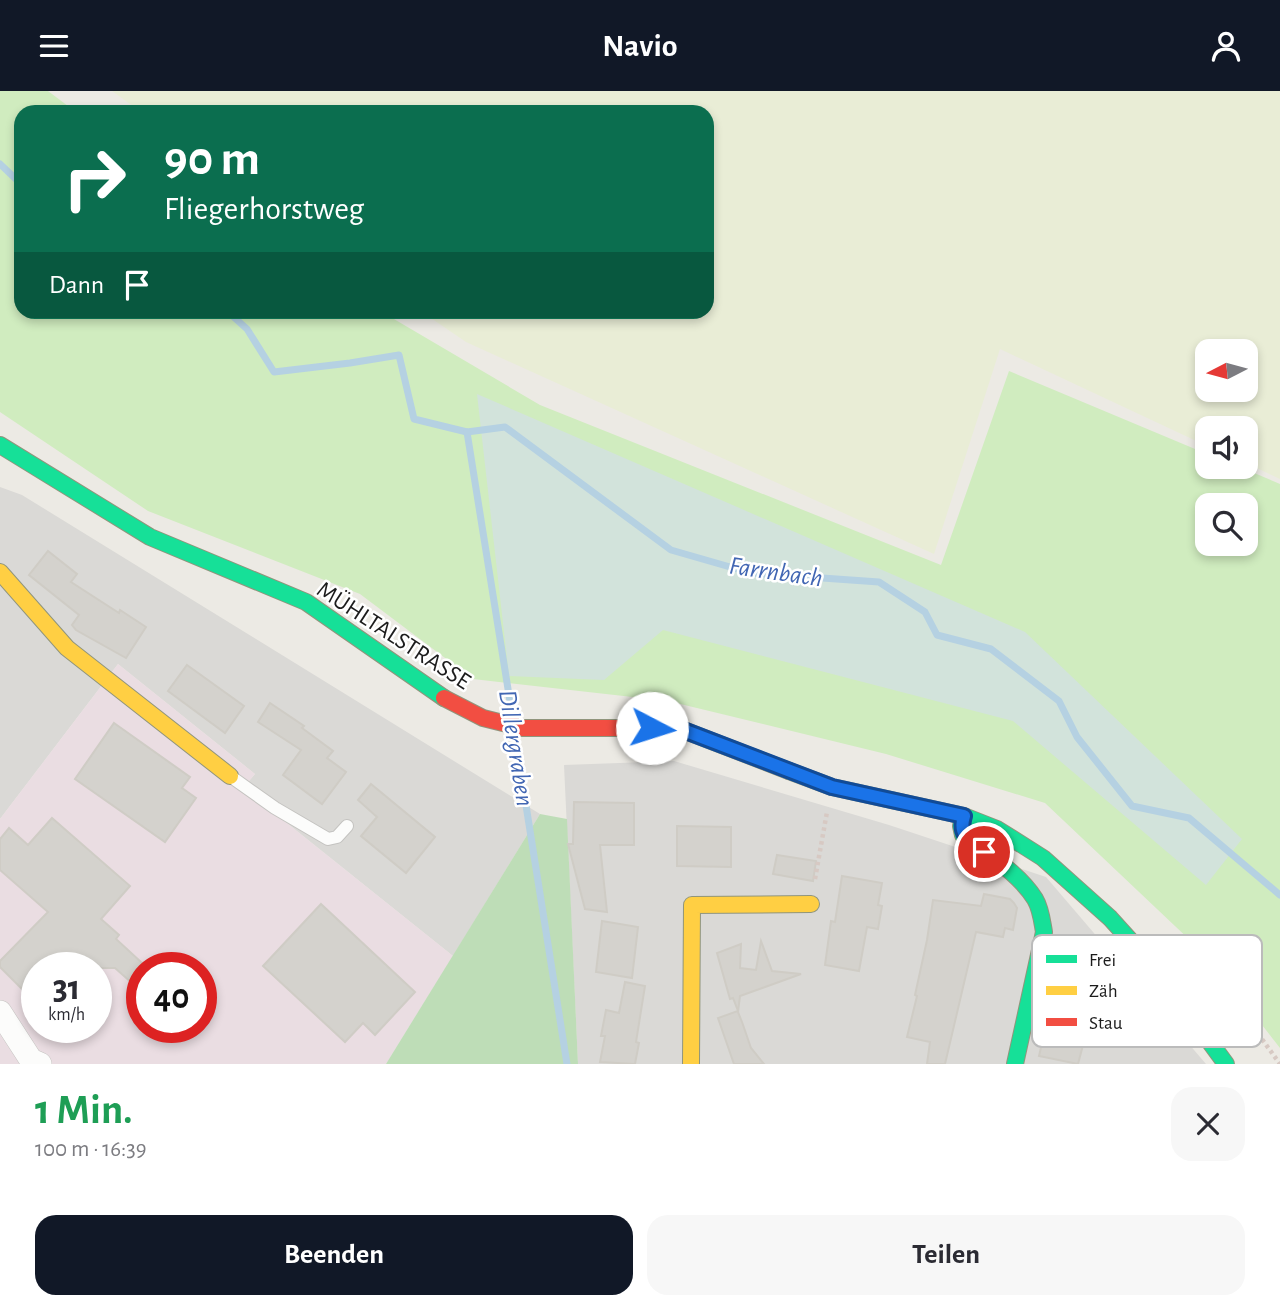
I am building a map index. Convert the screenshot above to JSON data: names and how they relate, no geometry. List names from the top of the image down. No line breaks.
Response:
{"streets":{"street":["MÜHLTALSTRASSE"]},"water":["Farrnbach","Dillergraben"],"legend":["Frei","Zäh","Stau"],"north":"left","page":{"header":"Navio","turn":["90 m","Fliegerhorstweg"],"then":"Dann","speed":"31 km/h","limit":"40","heading":["1 Min.","100 m · 16:39"],"buttons":["Beenden","Teilen"]}}
